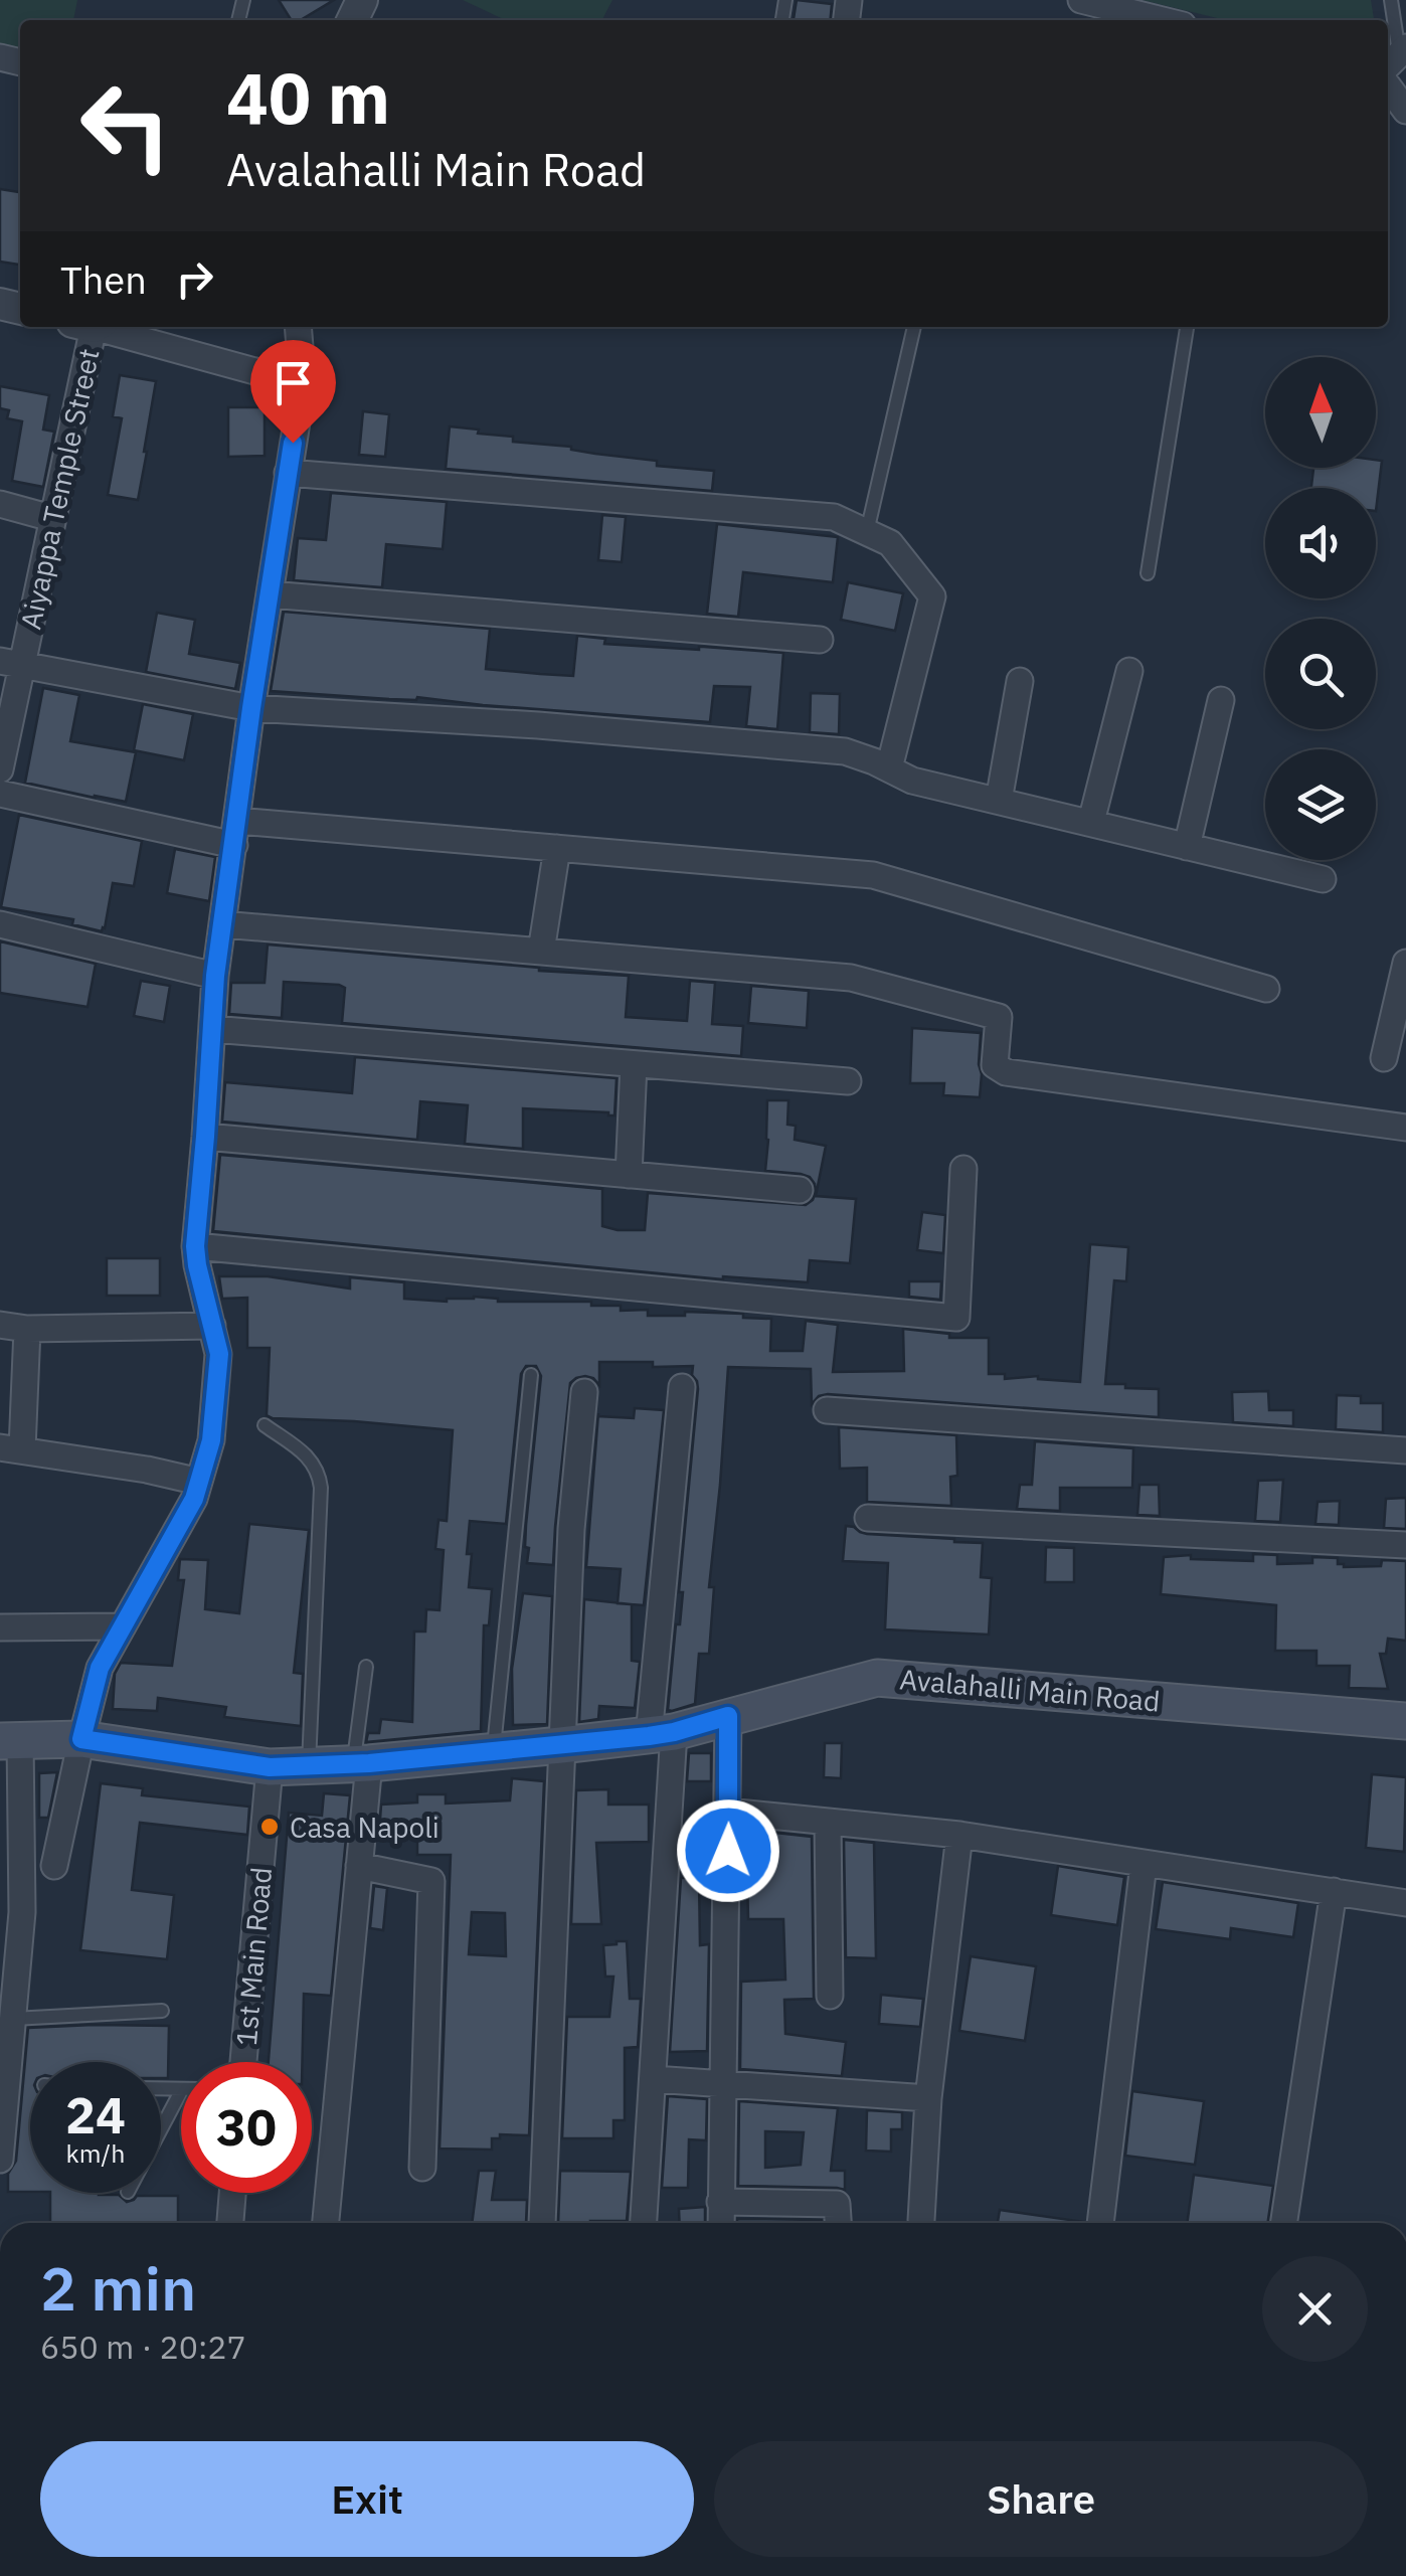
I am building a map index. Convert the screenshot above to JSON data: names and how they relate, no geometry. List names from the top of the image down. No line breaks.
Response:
{"streets":{"main road":["Avalahalli Main Road"],"street":["Aiyappa Temple Street","1st Main Road"]},"crossings":[["Avalahalli Main Road","1st Main Road"]],"places":["Casa Napoli"],"north":"top","page":{"turn":["40 m","Avalahalli Main Road"],"then":"Then","speed":"24 km/h","limit":"30","heading":["2 min","650 m · 20:27"],"buttons":["Exit","Share"]}}
